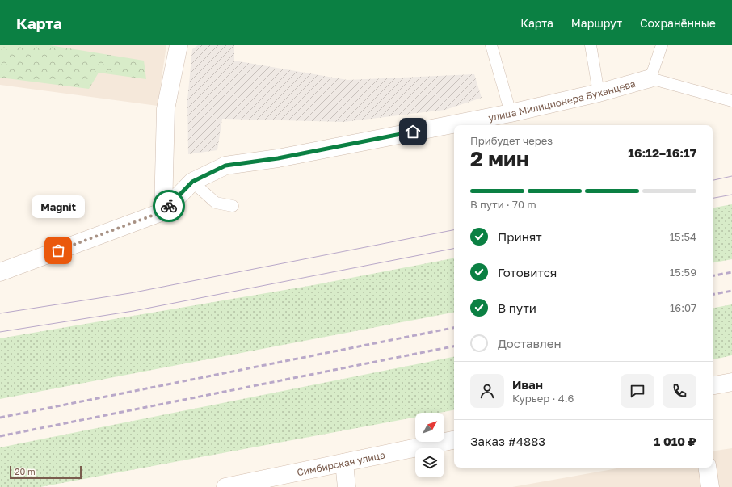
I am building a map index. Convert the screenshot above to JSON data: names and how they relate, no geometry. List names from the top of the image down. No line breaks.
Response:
{"streets":{"street":["улица Милиционера Буханцева","Симбирская улица"]},"places":["Magnit"],"scale_bar":"20 m","north":"top right","page":{"header":"Карта","nav":["Карта","Маршрут","Сохранённые"],"heading":["2 мин","Прибудет через","16:12–16:17"],"panel":["Иван","Курьер · 4.6","Заказ #4883","1 010 ₽"],"bar":"В пути · 70 m","bubble":"Magnit","list":[["Принят","15:54"],["Готовится","15:59"],["В пути","16:07"],"Доставлен"],"scale":"20 m"}}
